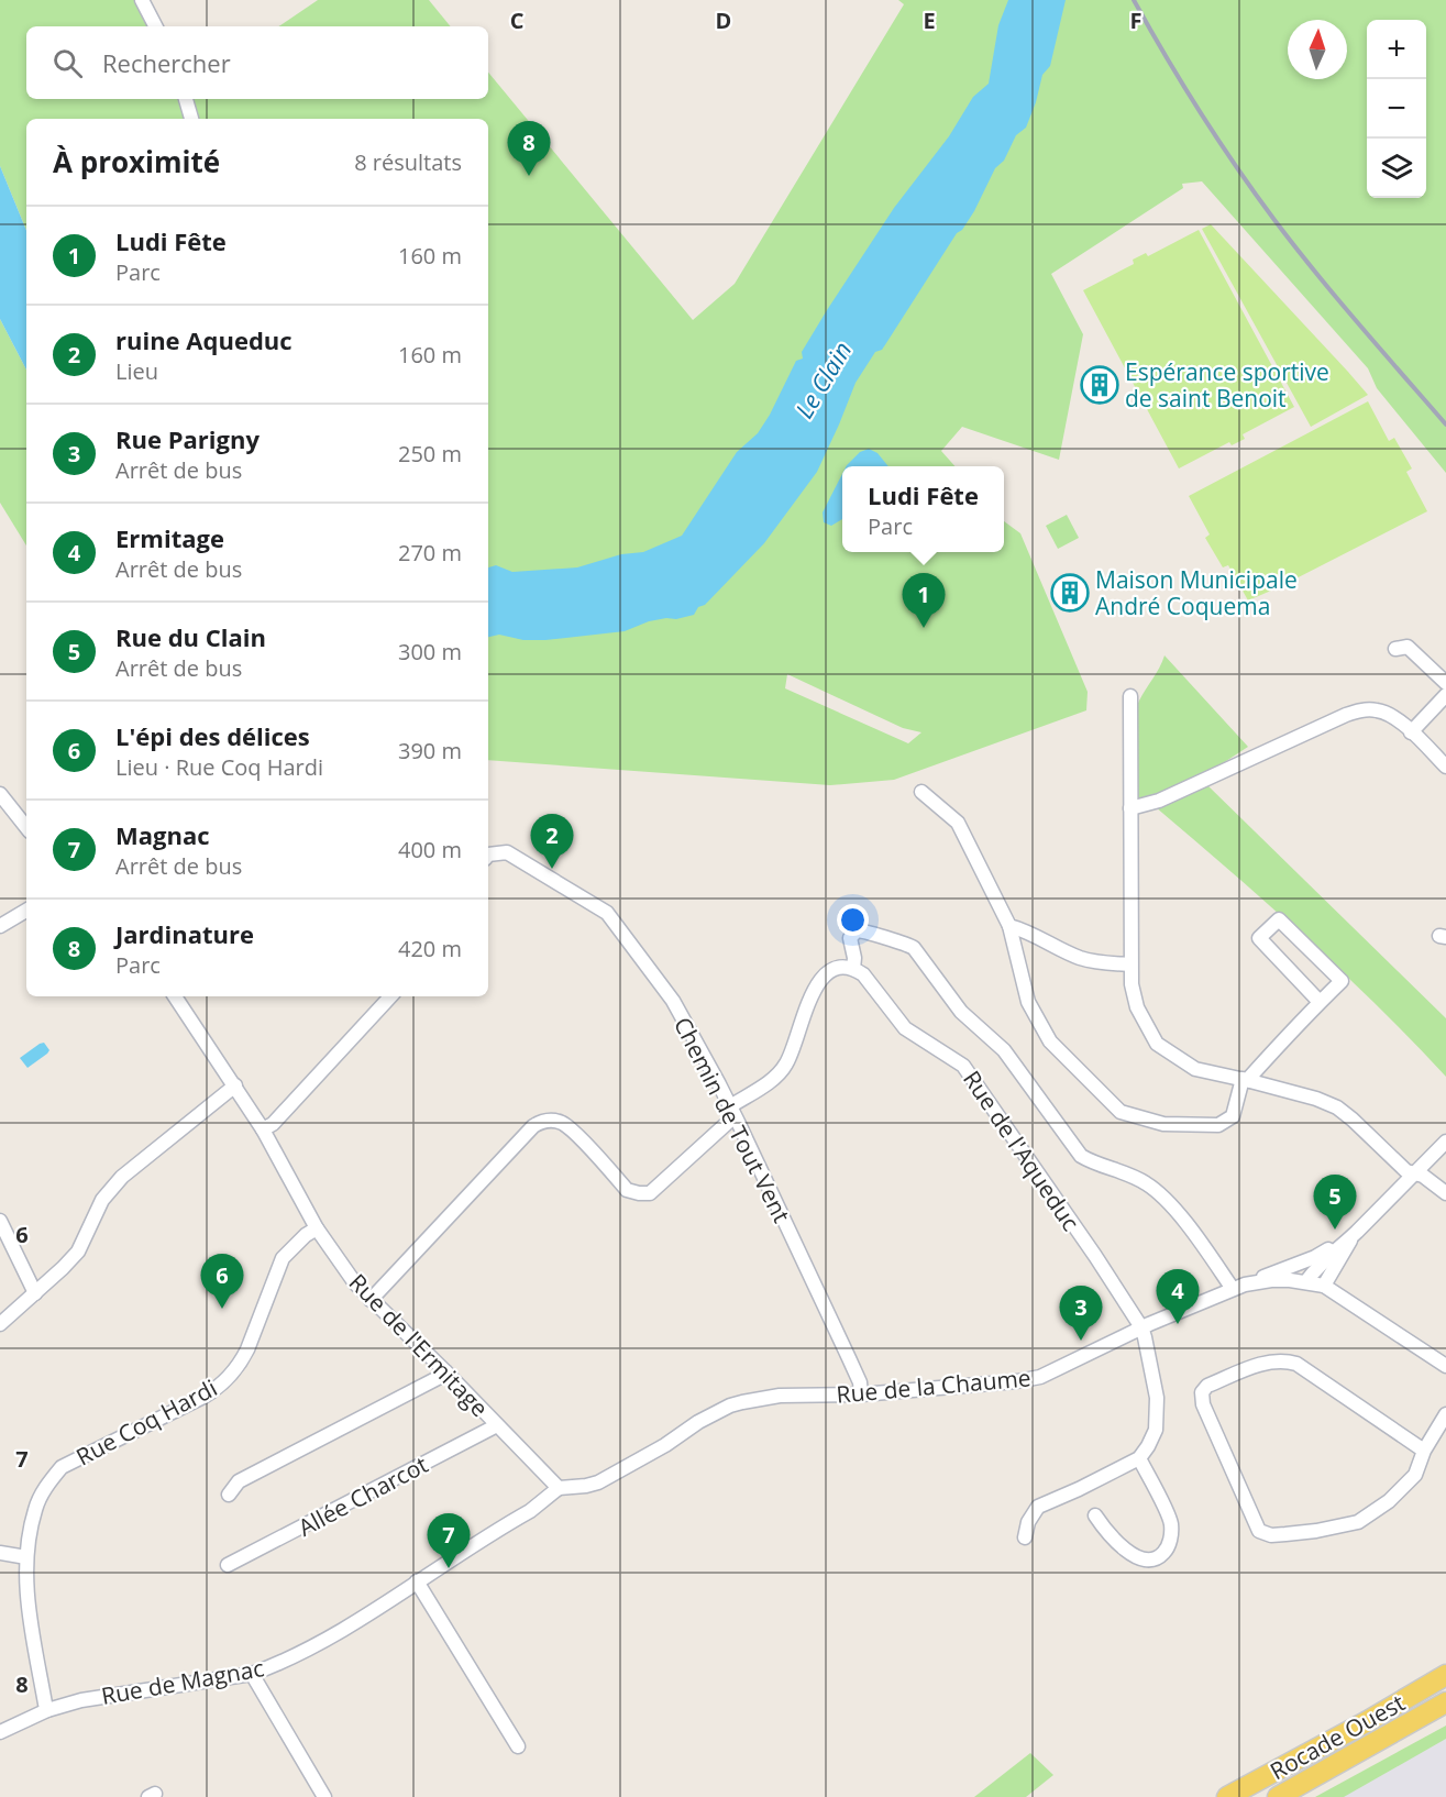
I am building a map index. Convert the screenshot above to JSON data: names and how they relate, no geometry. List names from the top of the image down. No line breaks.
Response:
{"streets":{"main road":["Rocade Ouest"],"street":["Chemin de Tout Vent","Rue de l'Aqueduc","Rue de l'Ermitage","Rue de la Chaume","Rue Coq Hardi","Allée Charcot","Rue de Magnac"]},"crossings":[["Chemin de Tout Vent","Rue de la Chaume"],["Rue de l'Aqueduc","Rue de la Chaume"],["Rue de l'Ermitage","Rue de la Chaume"],["Rue de l'Ermitage","Rue Coq Hardi"],["Rue de l'Ermitage","Allée Charcot"],["Rue de l'Ermitage","Rue de Magnac"],["Rue de la Chaume","Rue de Magnac"],["Rue Coq Hardi","Rue de Magnac"]],"water":["Le Clain"],"places":{"building":["Espérance sportive de saint Benoit","Maison Municipale André Coquema"]},"north":"top","page":{"map_buttons":["+","−"],"search":"Rechercher","heading":["À proximité","8 résultats"],"pins":["8","1","2","5","6","4","3","7"],"list":[{"mark":"1","name":"Ludi Fête","note":"Parc","value":"160 m"},{"mark":"2","name":"ruine Aqueduc","note":"Lieu","value":"160 m"},{"mark":"3","name":"Rue Parigny","note":"Arrêt de bus","value":"250 m"},{"mark":"4","name":"Ermitage","note":"Arrêt de bus","value":"270 m"},{"mark":"5","name":"Rue du Clain","note":"Arrêt de bus","value":"300 m"},{"mark":"6","name":"L'épi des délices","note":"Lieu · Rue Coq Hardi","value":"390 m"},{"mark":"7","name":"Magnac","note":"Arrêt de bus","value":"400 m"},{"mark":"8","name":"Jardinature","note":"Parc","value":"420 m"}],"popup":["Ludi Fête","Parc"]},"grid":{"columns":["C","D","E","F"],"rows":["6","7","8"]}}
